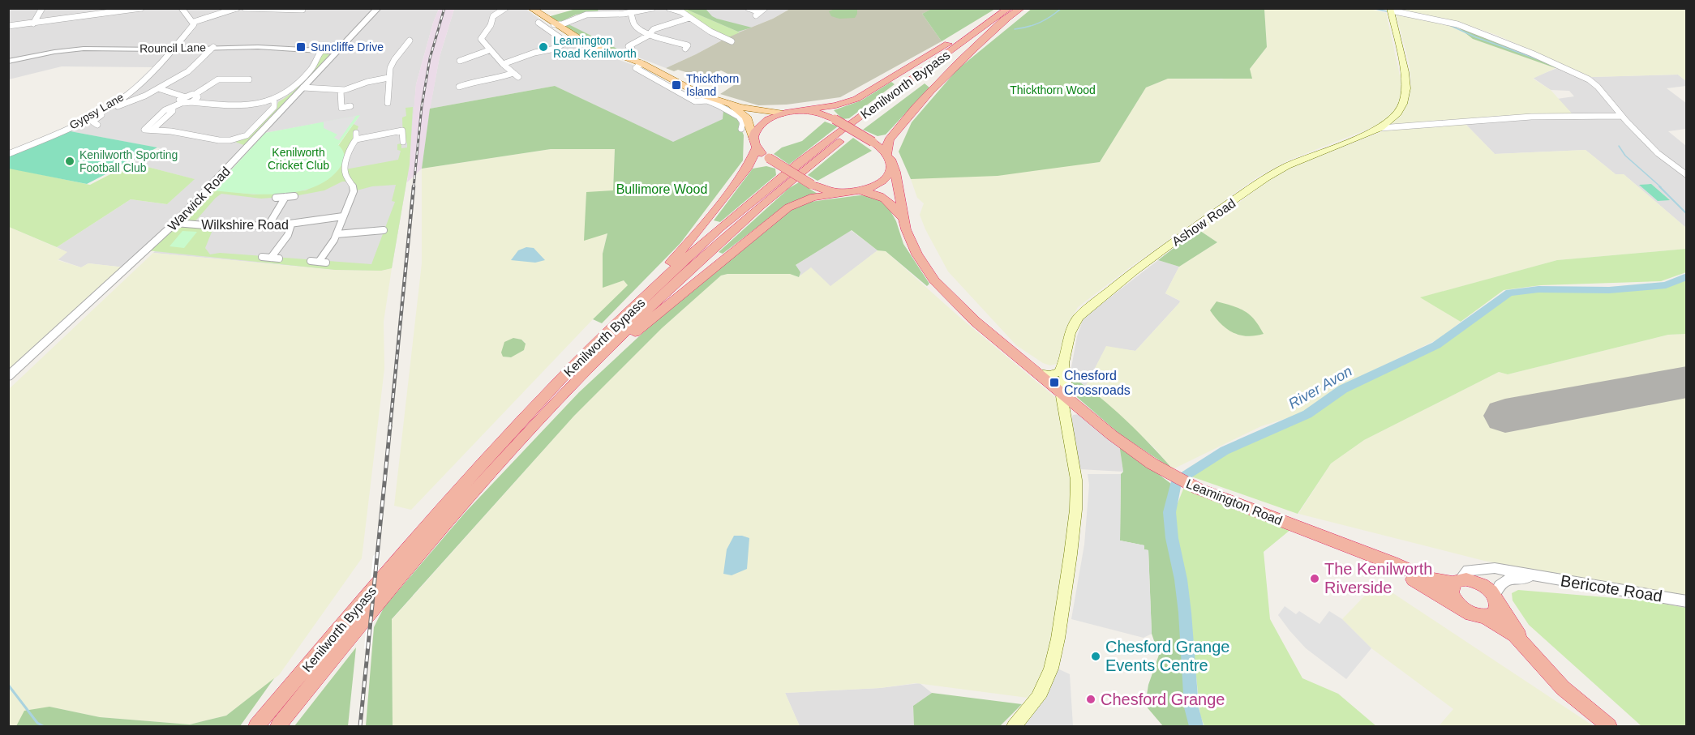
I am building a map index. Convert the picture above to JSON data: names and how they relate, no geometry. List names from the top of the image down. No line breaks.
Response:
{"streets":{"highway":["Kenilworth Bypass","Leamington Road"],"main road":["Ashow Road"],"street":["Rouncil Lane","Gypsy Lane","Warwick Road","Wilkshire Road","Bericote Road"]},"crossings":[["Rouncil Lane","Gypsy Lane"],["Rouncil Lane","Warwick Road"],["Warwick Road","Wilkshire Road"],["Ashow Road","Leamington Road"],["Leamington Road","Bericote Road"]],"water":["River Avon"],"parks":["Thickthorn Wood","Kenilworth Cricket Club","Bullimore Wood"],"places":{"transit":["Suncliffe Drive","Thickthorn Island","Chesford Crossroads"],"other":["Leamington Road Kenilworth","Kenilworth Sporting Football Club","The Kenilworth Riverside","Chesford Grange Events Centre","Chesford Grange"]}}
